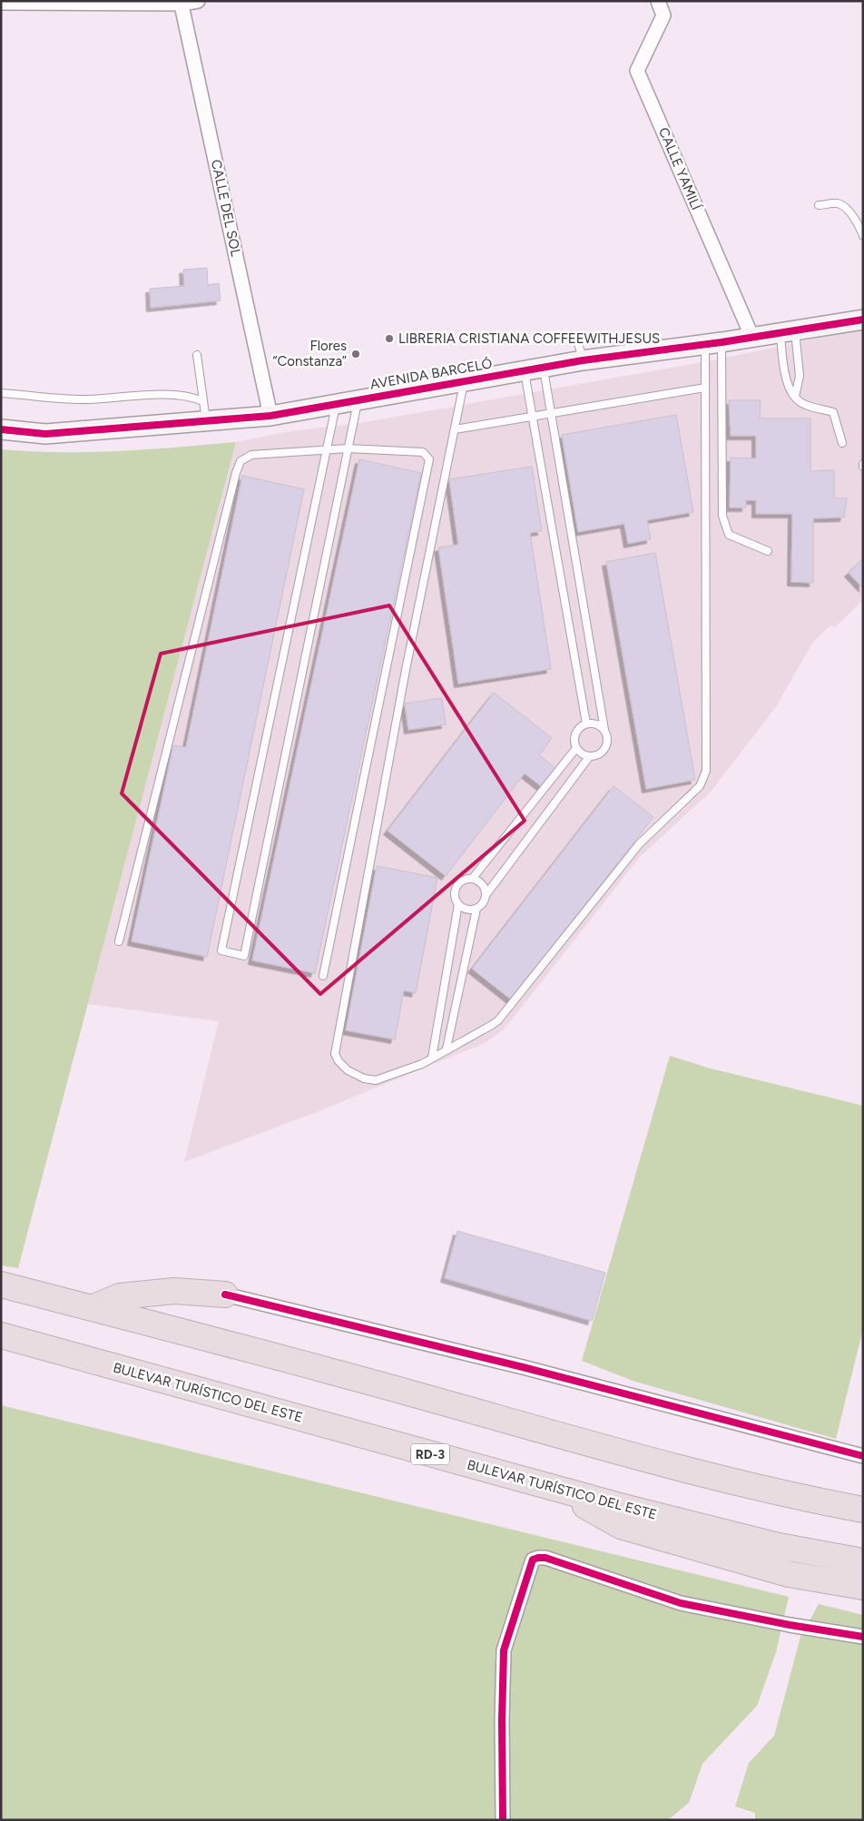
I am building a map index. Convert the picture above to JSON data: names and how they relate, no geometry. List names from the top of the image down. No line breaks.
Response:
{"streets":{"highway":["BULEVAR TURÍSTICO DEL ESTE","RD-3"],"street":["CALLE YAMILÍ","CALLE DEL SOL","AVENIDA BARCELÓ"]},"crossings":[["CALLE YAMILÍ","AVENIDA BARCELÓ"],["CALLE DEL SOL","AVENIDA BARCELÓ"]],"places":["LIBRERIA CRISTIANA COFFEEWITHJESUS","Flores “Constanza”"]}
